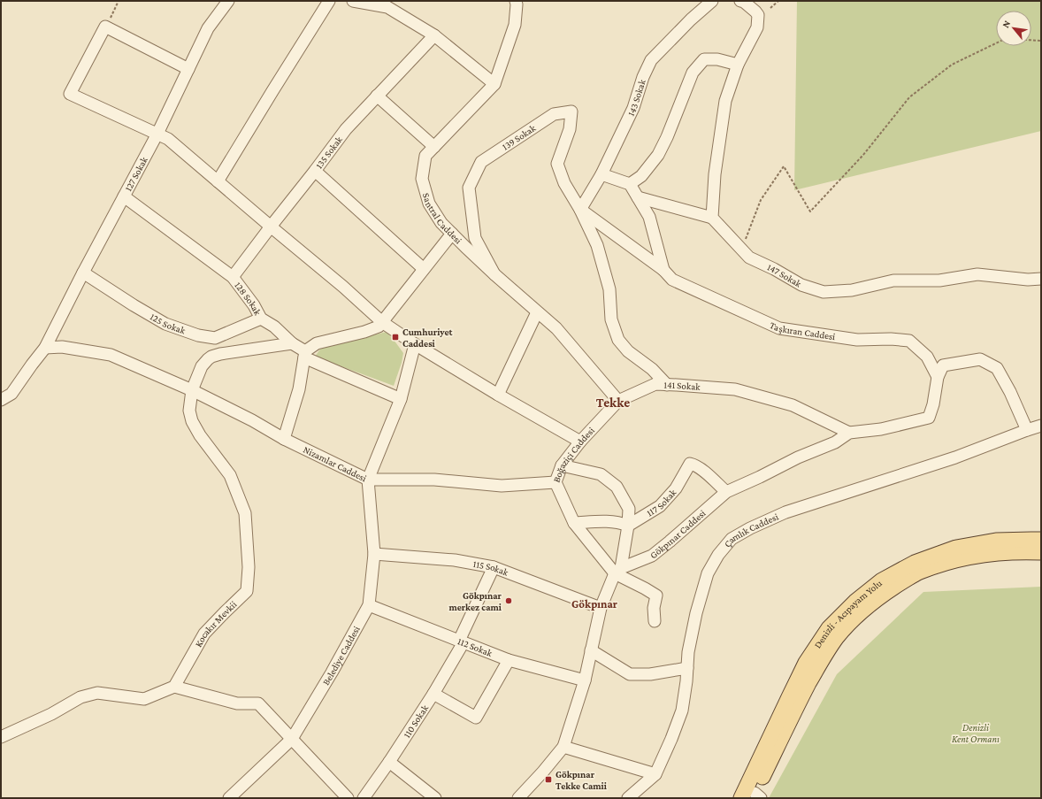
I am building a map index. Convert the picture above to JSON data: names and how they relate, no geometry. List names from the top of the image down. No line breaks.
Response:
{"streets":{"main road":["Denizli - Acıpayam Yolu"],"street":["143 Sokak","139 Sokak","135 Sokak","127 Sokak","Santral Caddesi","147 Sokak","128 Sokak","125 Sokak","Taşkıran Caddesi","141 Sokak","Boğaziçi Caddesi","Nizamlar Caddesi","117 Sokak","Çamlık Caddesi","Gökpınar Caddesi","115 Sokak","Kocakır Mevkii","112 Sokak","Belediye Caddesi","110 Sokak"]},"crossings":[["143 Sokak","139 Sokak"],["143 Sokak","Taşkıran Caddesi"],["143 Sokak","141 Sokak"],["139 Sokak","Santral Caddesi"],["139 Sokak","Taşkıran Caddesi"],["139 Sokak","141 Sokak"],["135 Sokak","128 Sokak"],["127 Sokak","128 Sokak"],["127 Sokak","125 Sokak"],["127 Sokak","Nizamlar Caddesi"],["Santral Caddesi","Boğaziçi Caddesi"],["128 Sokak","125 Sokak"],["128 Sokak","Kocakır Mevkii"],["Taşkıran Caddesi","141 Sokak"],["Taşkıran Caddesi","Gökpınar Caddesi"],["141 Sokak","Boğaziçi Caddesi"],["141 Sokak","Gökpınar Caddesi"],["Boğaziçi Caddesi","Nizamlar Caddesi"],["Boğaziçi Caddesi","Gökpınar Caddesi"],["Nizamlar Caddesi","Kocakır Mevkii"],["Nizamlar Caddesi","Belediye Caddesi"],["117 Sokak","Gökpınar Caddesi"],["115 Sokak","Belediye Caddesi"],["115 Sokak","110 Sokak"],["112 Sokak","Belediye Caddesi"],["112 Sokak","110 Sokak"]],"districts":["Tekke","Gökpınar"],"parks":["Denizli Kent Ormanı"],"places":{"transit":["Cumhuriyet Caddesi","Gökpınar Tekke Camii"],"other":["Gökpınar merkez cami"]},"north":"top left"}
